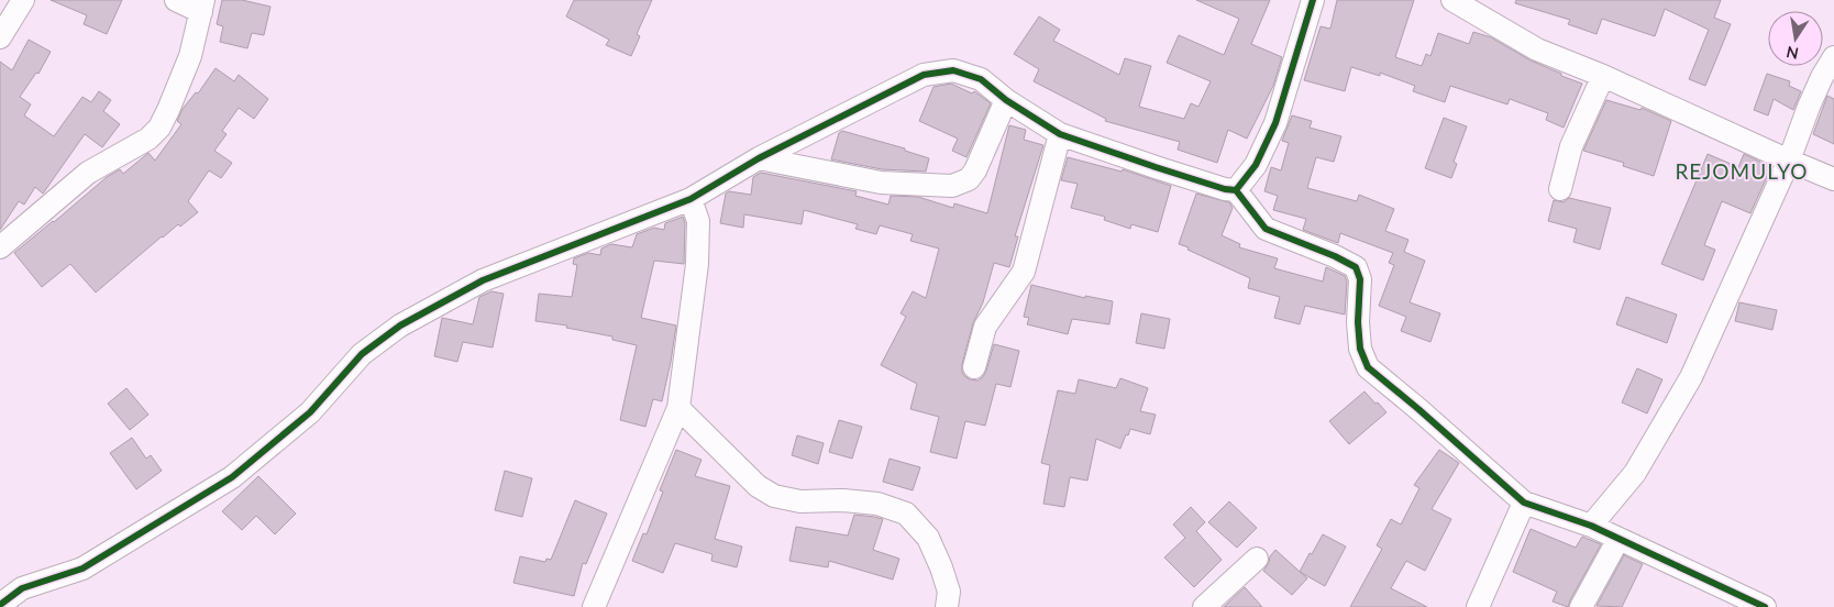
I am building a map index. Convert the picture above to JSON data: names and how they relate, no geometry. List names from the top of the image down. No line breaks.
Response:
{"districts":["REJOMULYO"],"north":"bottom"}
